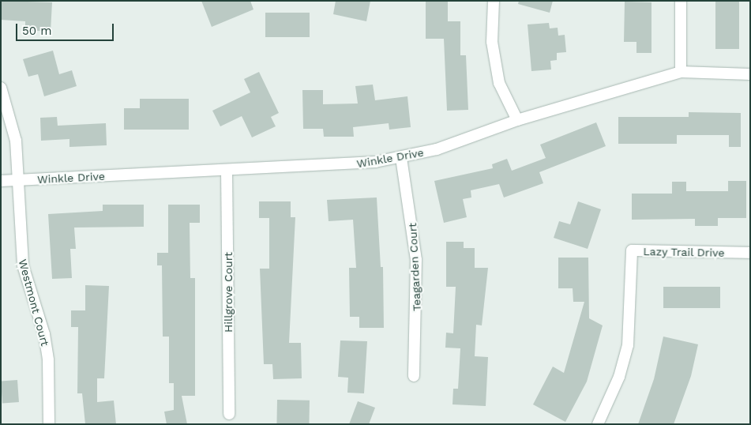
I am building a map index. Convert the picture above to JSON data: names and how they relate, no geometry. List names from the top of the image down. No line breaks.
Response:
{"streets":{"street":["Winkle Drive","Lazy Trail Drive","Teagarden Court","Hillgrove Court","Westmont Court"]},"crossings":[["Winkle Drive","Teagarden Court"],["Winkle Drive","Hillgrove Court"],["Winkle Drive","Westmont Court"]],"scale_bar":"50 m"}
